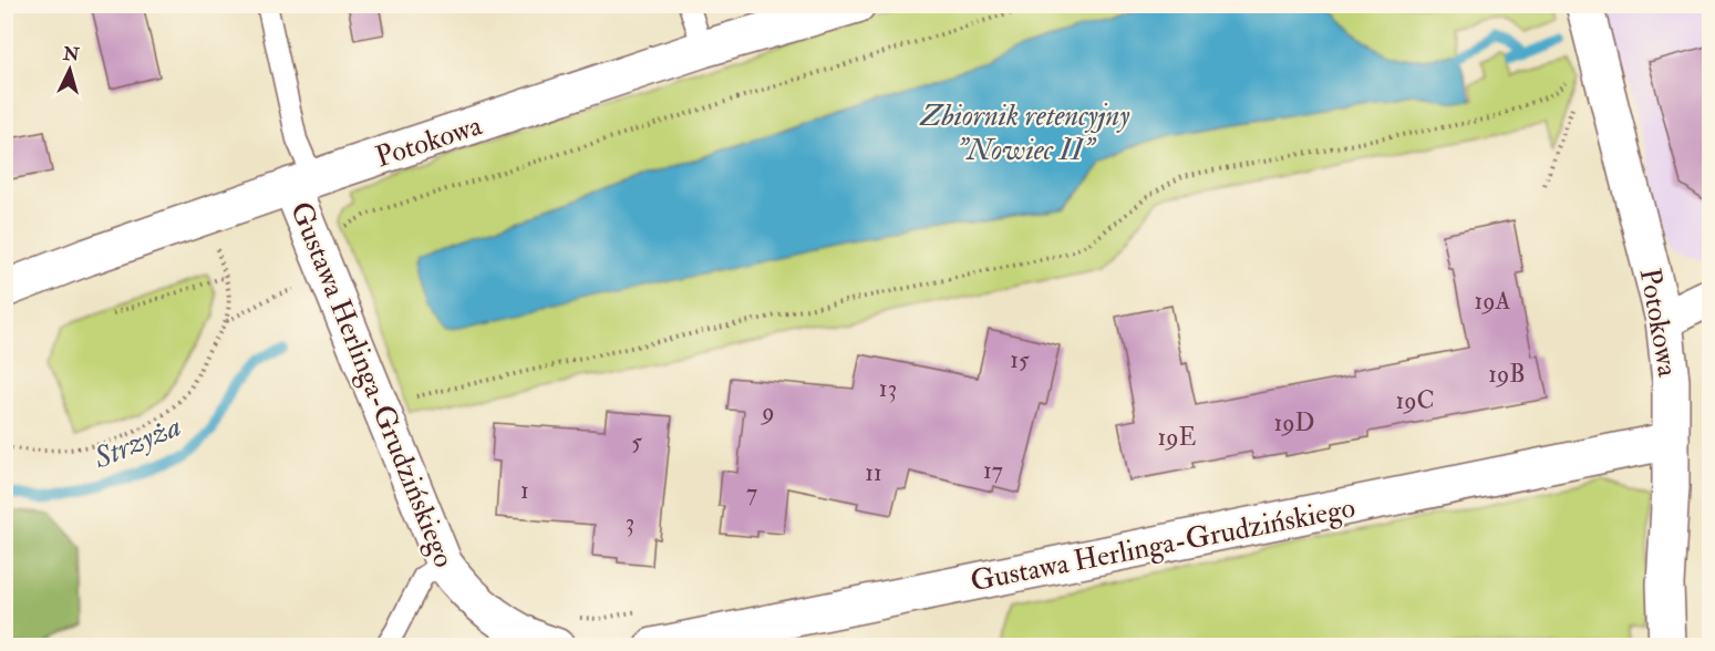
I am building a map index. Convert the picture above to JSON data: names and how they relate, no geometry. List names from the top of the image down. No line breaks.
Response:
{"streets":{"street":["Potokowa","Gustawa Herlinga-Grudzińskiego"]},"crossings":[["Potokowa","Gustawa Herlinga-Grudzińskiego"]],"water":["Zbiornik retencyjny \"Nowiec II\"","Strzyża"],"house_numbers":["19A","15","19B","13","19C","9","19D","19E","5","17","11","1","7","3"],"north":"top"}
